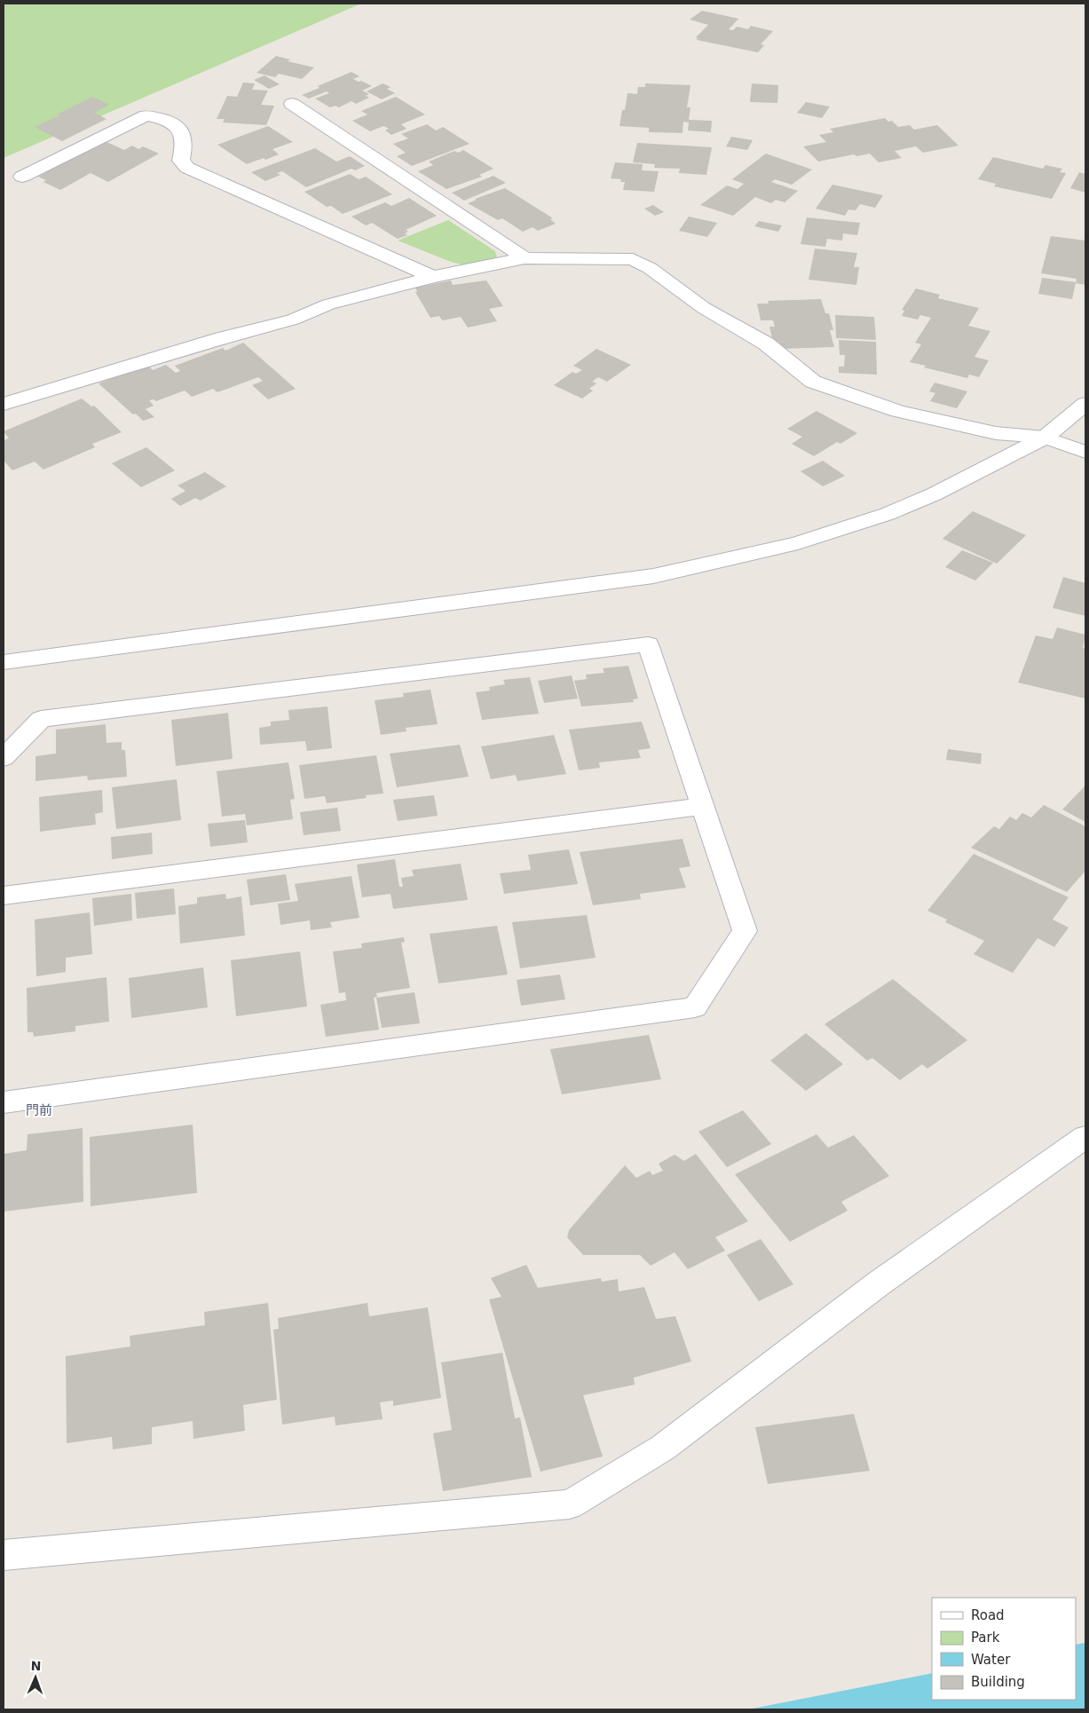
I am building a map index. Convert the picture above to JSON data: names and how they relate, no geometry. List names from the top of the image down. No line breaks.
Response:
{"districts":["門前"],"legend":["Road","Park","Water","Building"],"north":"top"}
